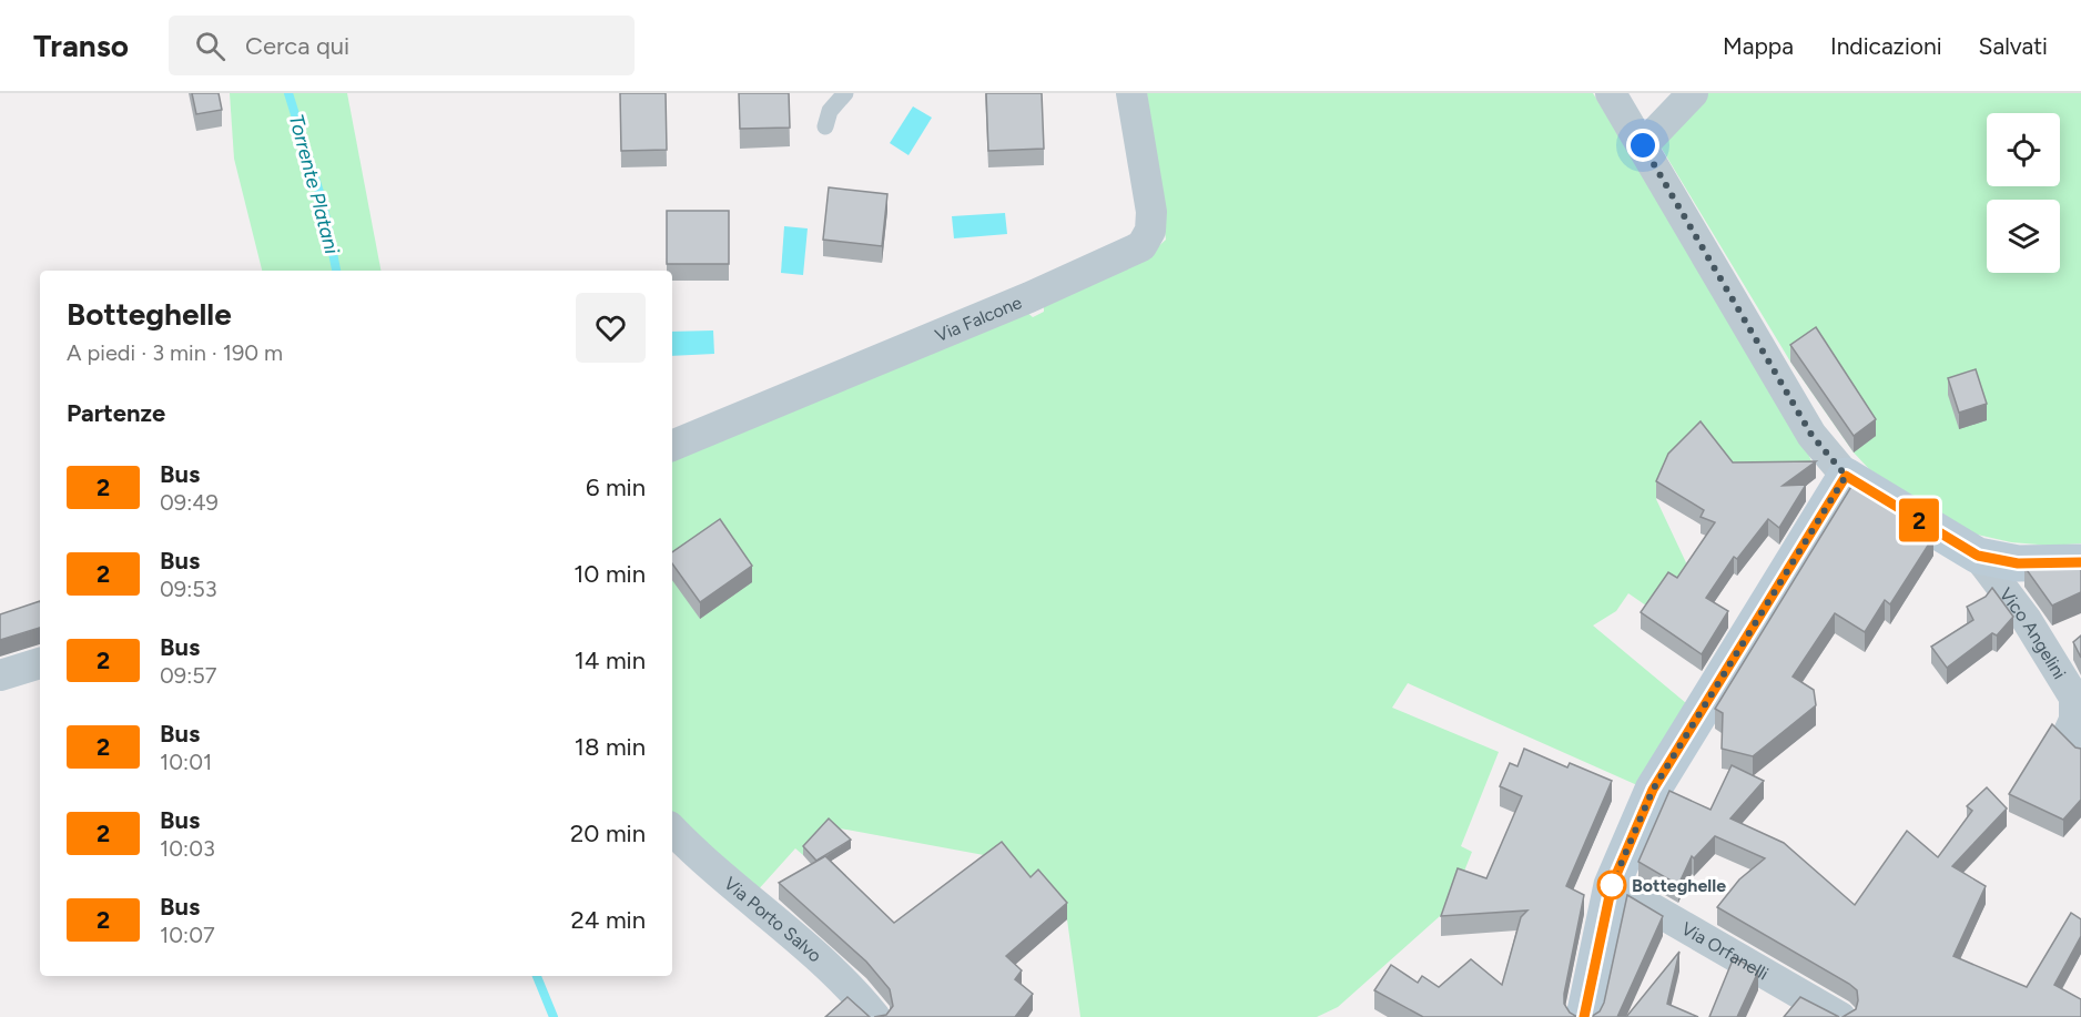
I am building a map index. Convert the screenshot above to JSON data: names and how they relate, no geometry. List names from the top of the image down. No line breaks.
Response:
{"streets":{"street":["Via Falcone","Vico Angelini","Via Porto Salvo","Via Orfanelli"]},"water":["Torrente Platani"],"places":["Botteghelle"],"lines":["bus line 2"],"page":{"header":"Transo","search":"Cerca qui","nav":["Mappa","Indicazioni","Salvati"],"on_map":"2","heading":[["Botteghelle","A piedi · 3 min · 190 m"],"Partenze"],"list":[{"mark":"2","name":"Bus","note":"09:49","value":"6 min"},{"mark":"2","name":"Bus","note":"09:53","value":"10 min"},{"mark":"2","name":"Bus","note":"09:57","value":"14 min"},{"mark":"2","name":"Bus","note":"10:01","value":"18 min"},{"mark":"2","name":"Bus","note":"10:03","value":"20 min"},{"mark":"2","name":"Bus","note":"10:07","value":"24 min"}]}}
